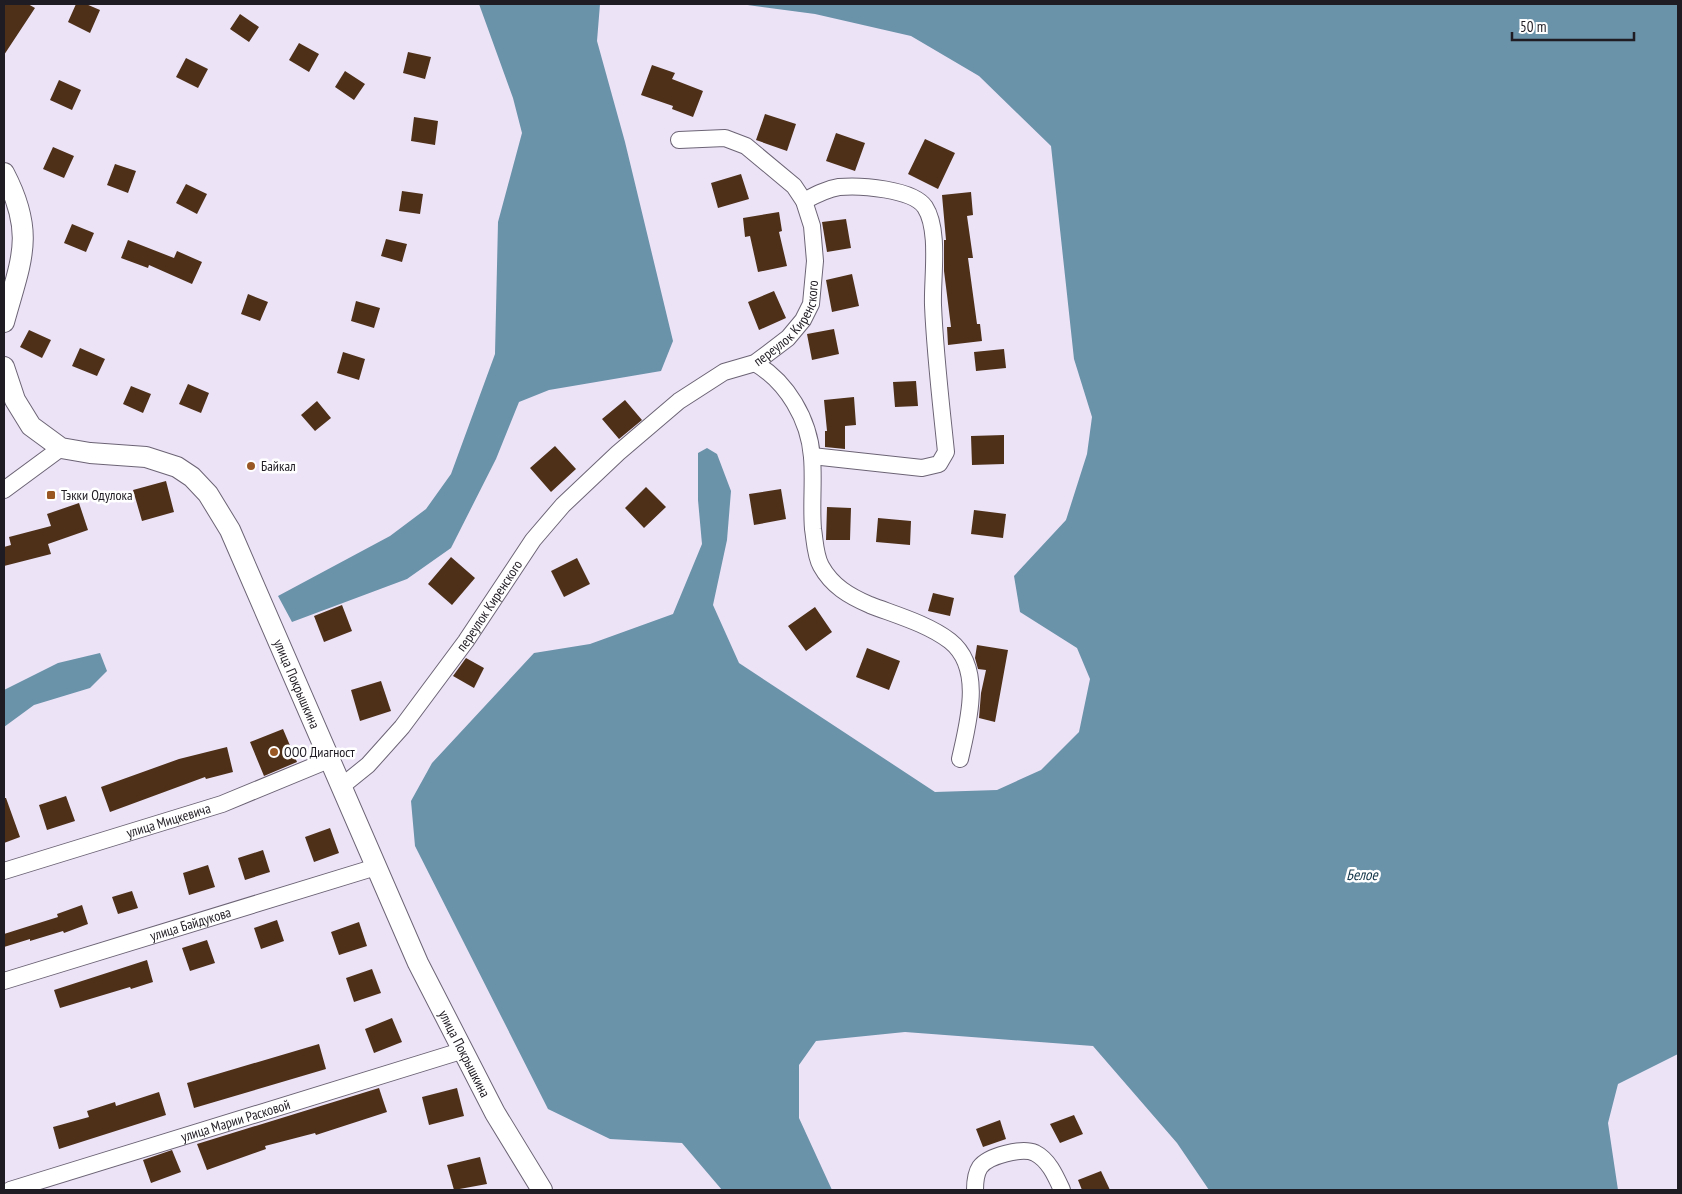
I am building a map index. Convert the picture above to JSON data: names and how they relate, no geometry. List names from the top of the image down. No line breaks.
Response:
{"streets":{"street":["переулок Киренского","улица Покрышкина","улица Мицкевича","улица Байдукова","улица Марии Расковой"]},"crossings":[["переулок Киренского","улица Покрышкина"],["улица Покрышкина","улица Мицкевича"],["улица Покрышкина","улица Байдукова"],["улица Покрышкина","улица Марии Расковой"]],"water":["Белое"],"places":{"other":["Байкал","ООО Диагност"],"transit":["Тэкки Одулока"]},"scale_bar":"50 m"}
